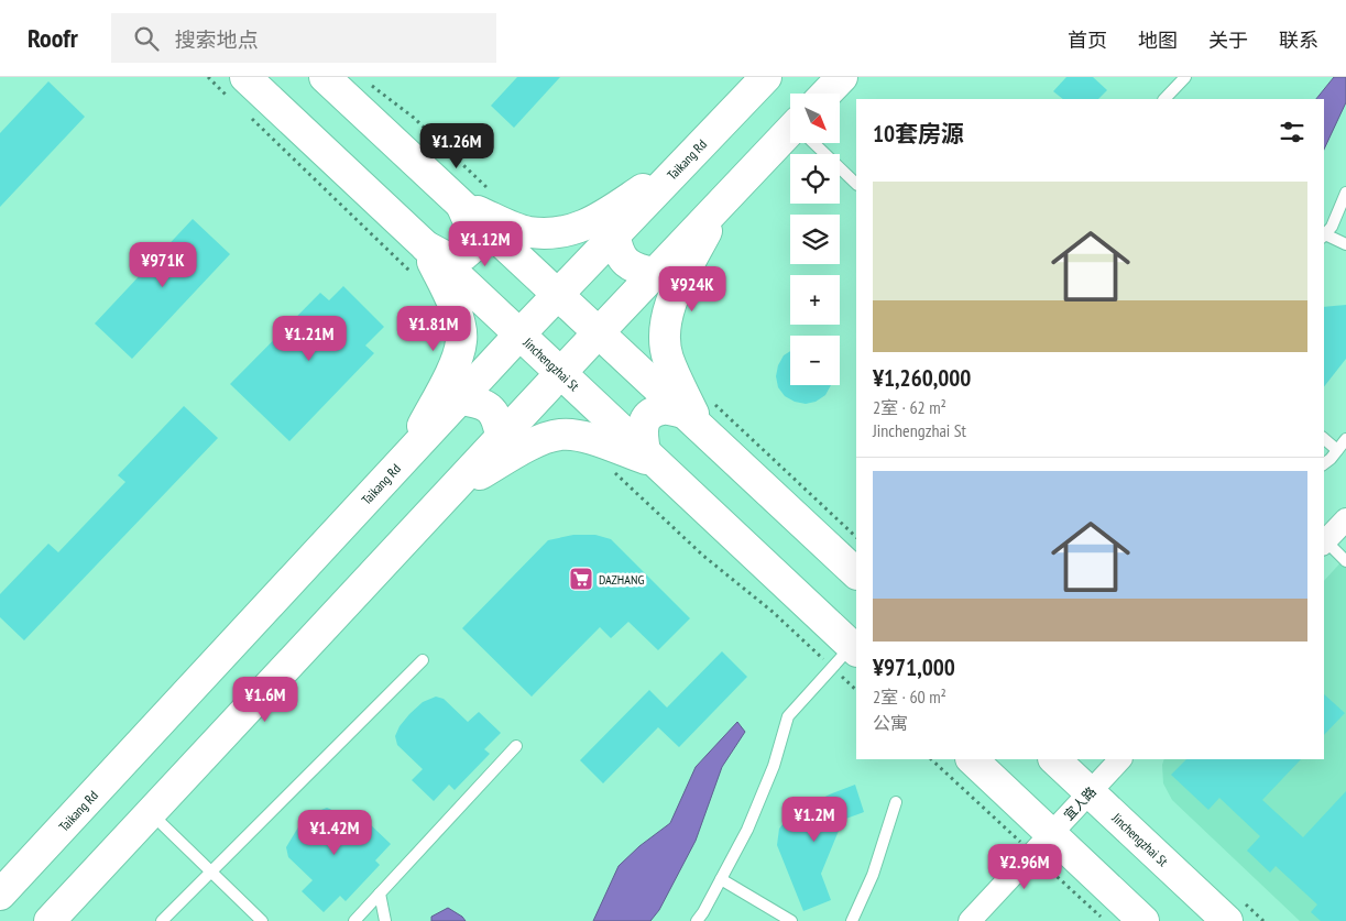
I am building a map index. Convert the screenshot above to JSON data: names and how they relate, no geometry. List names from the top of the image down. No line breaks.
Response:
{"streets":{"main road":["Taikang Rd","Jinchengzhai St"],"street":["宜人路"]},"crossings":[["Taikang Rd","Jinchengzhai St"],["Jinchengzhai St","宜人路"]],"places":{"supermarket":["DAZHANG"]},"north":"bottom right","page":{"header":"Roofr","search":"搜索地点","nav":["首页","地图","关于","联系"],"map_buttons":["+","−"],"heading":"10套房源","price":["¥1.26M","¥1.12M","¥971K","¥924K","¥1.81M","¥1.21M","¥1.6M","¥1.2M","¥1.42M","¥2.96M"],"list":[{"name":"¥1,260,000","note":"2室 · 62 m² · Jinchengzhai St"},{"name":"¥971,000","note":"2室 · 60 m² · 公寓"}]}}
